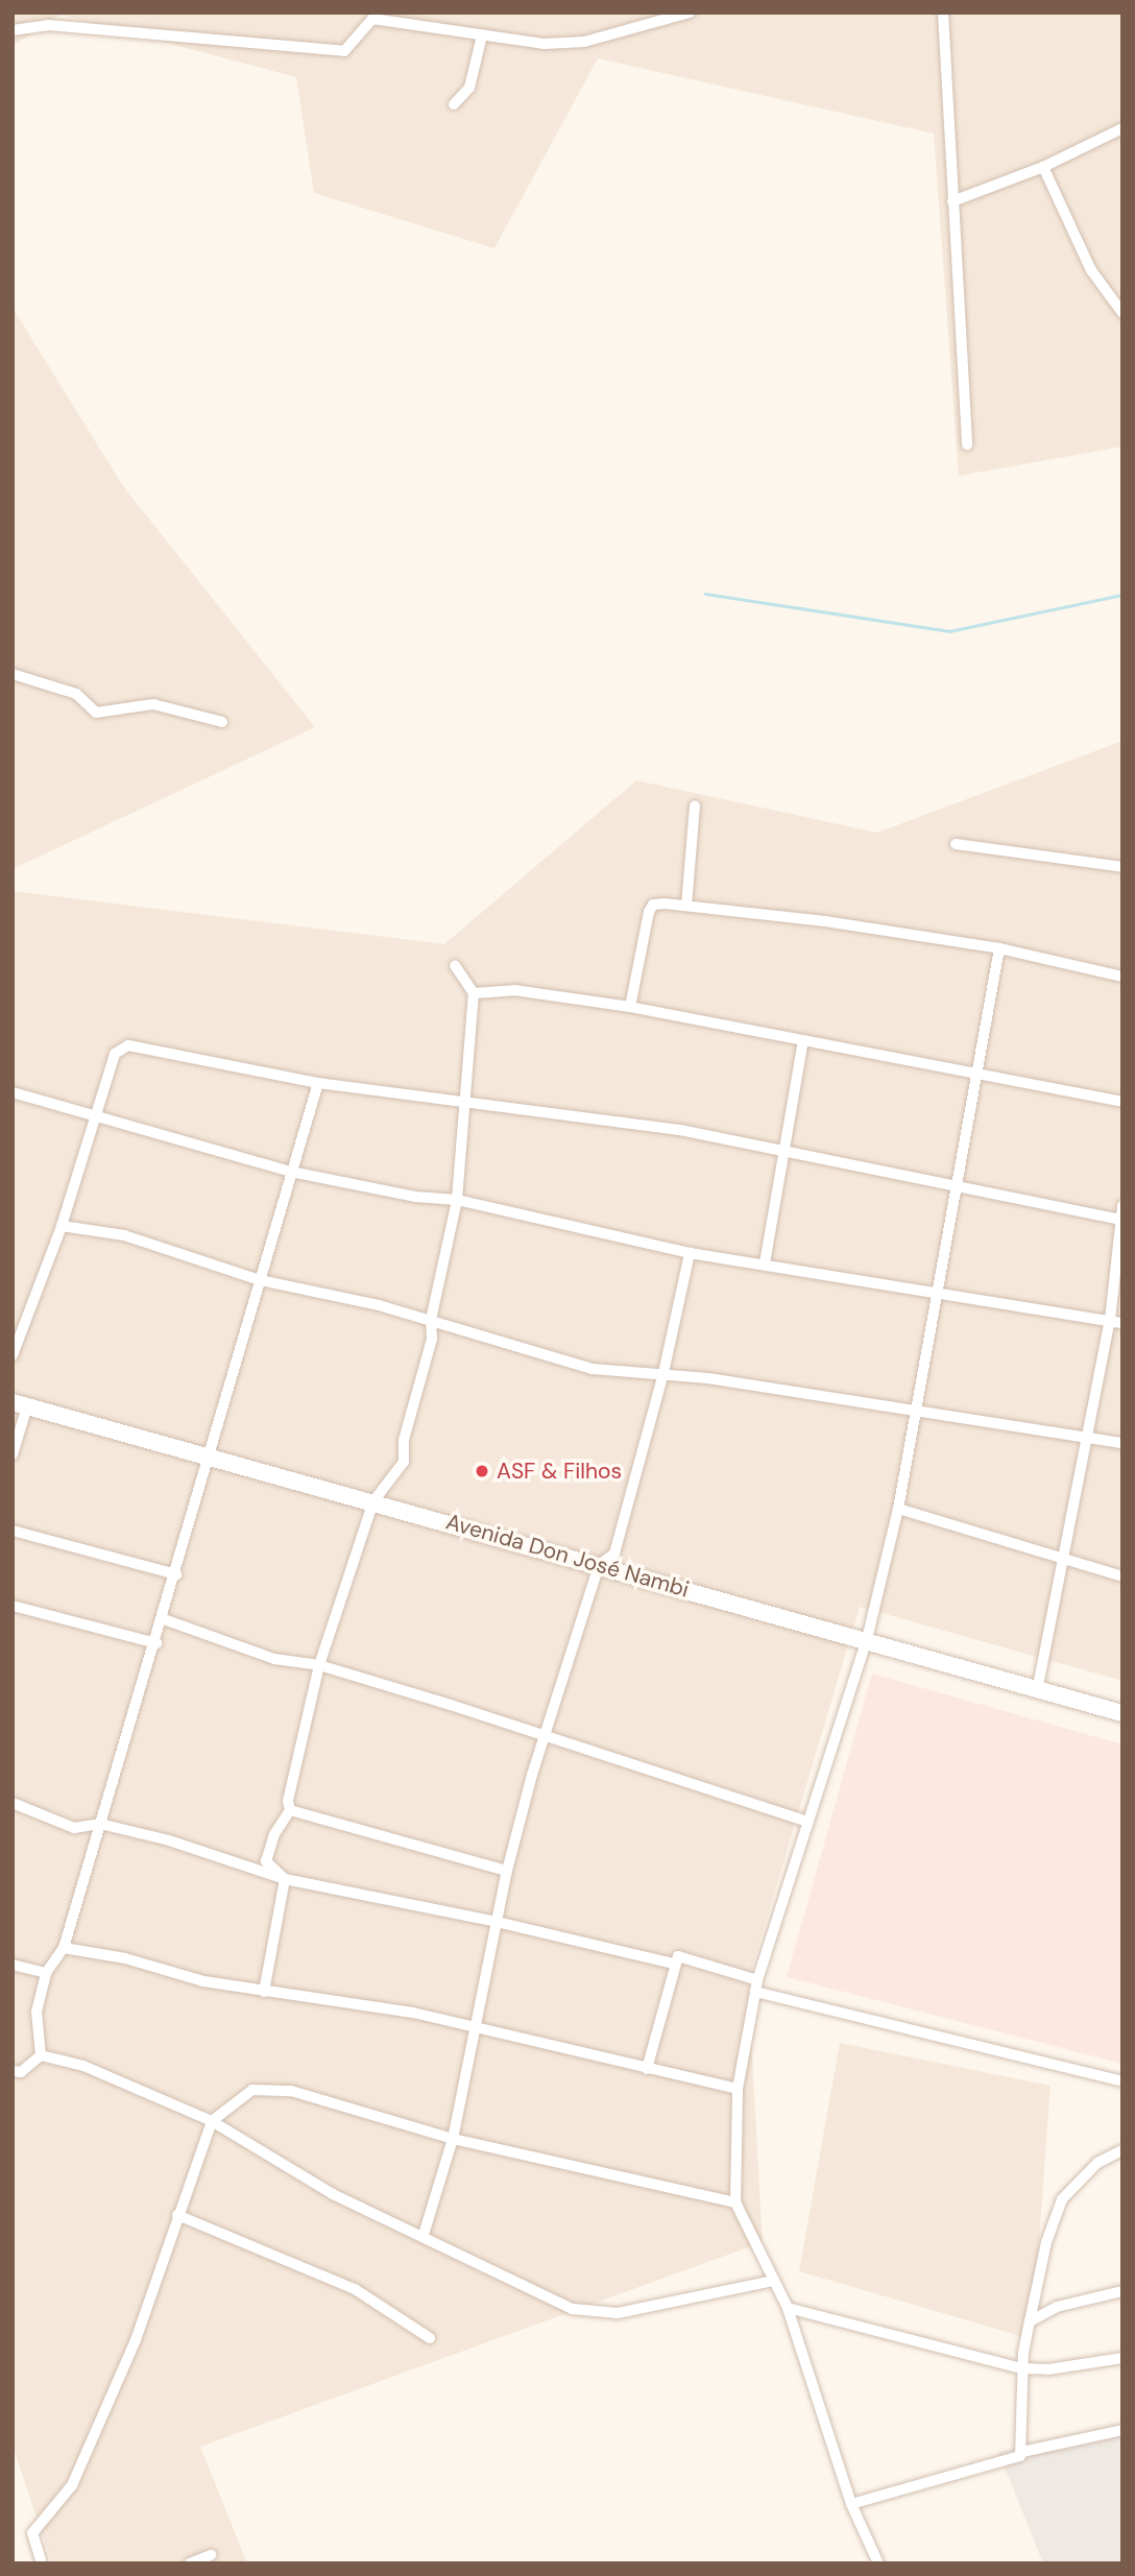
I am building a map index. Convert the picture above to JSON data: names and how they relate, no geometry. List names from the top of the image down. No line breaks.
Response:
{"streets":{"street":["Avenida Don José Nambi"]},"places":["ASF & Filhos"]}
